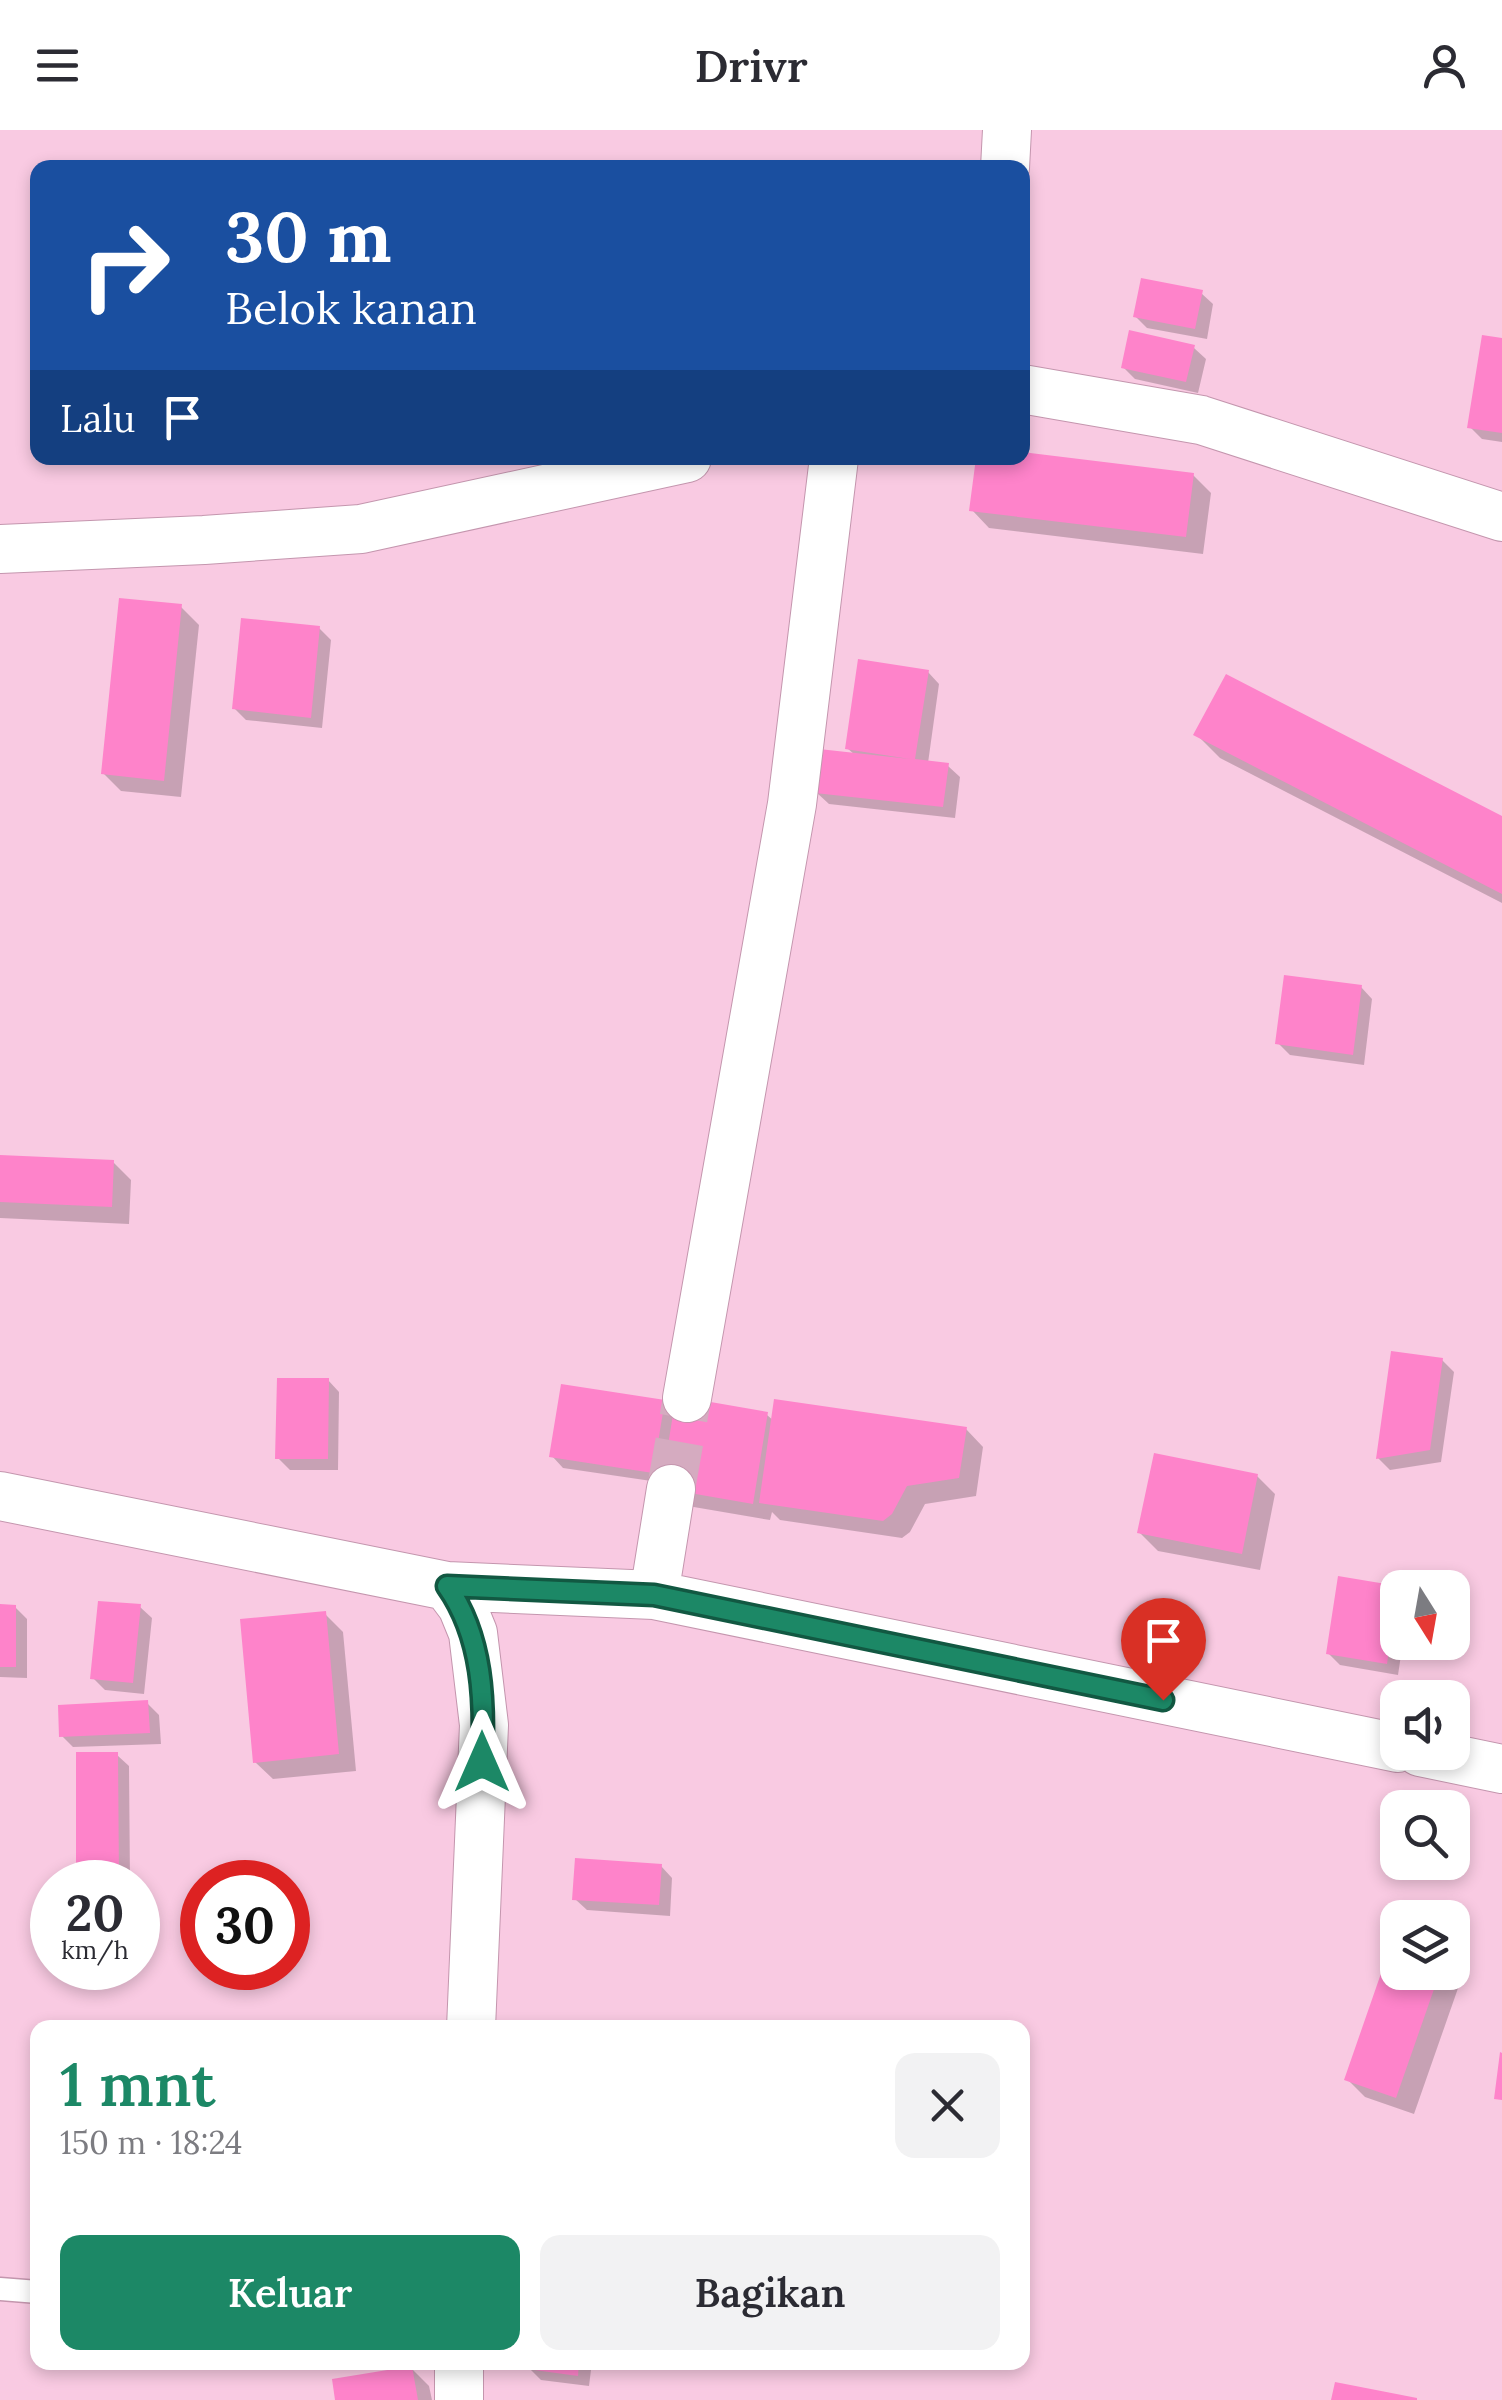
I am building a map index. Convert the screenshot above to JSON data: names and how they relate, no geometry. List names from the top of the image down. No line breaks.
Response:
{"north":"bottom","page":{"header":"Drivr","turn":["30 m","Belok kanan"],"then":"Lalu","speed":"20 km/h","limit":"30","heading":["1 mnt","150 m · 18:24"],"buttons":["Keluar","Bagikan"]}}
